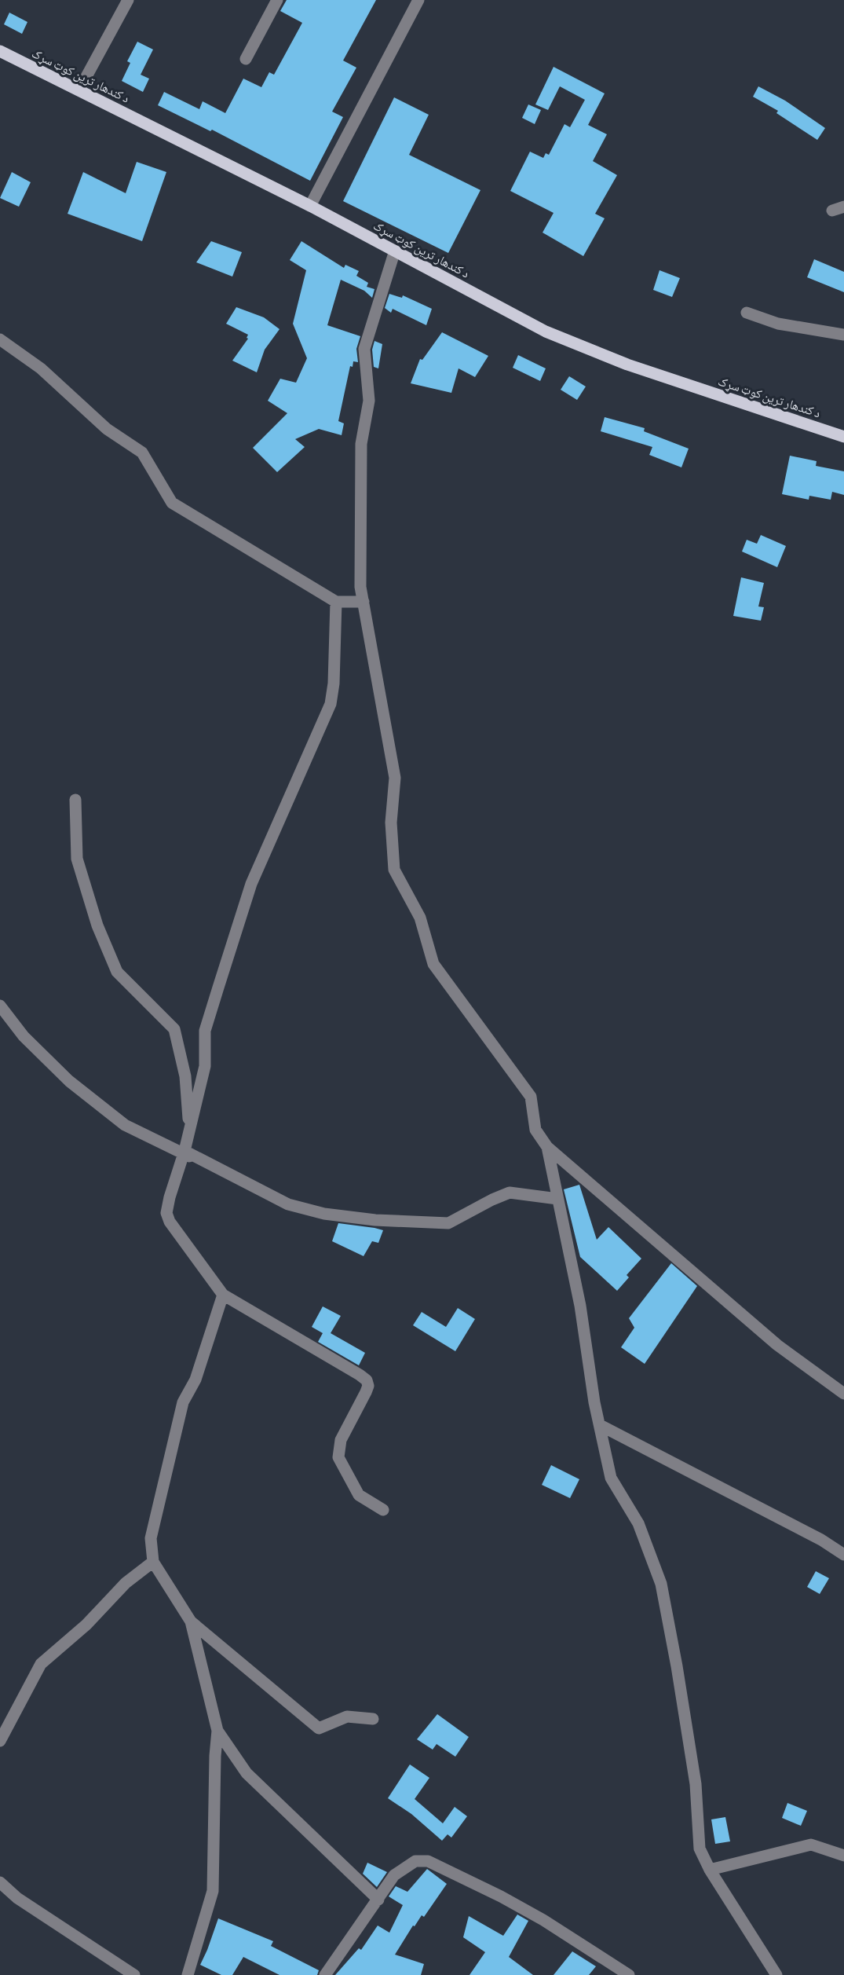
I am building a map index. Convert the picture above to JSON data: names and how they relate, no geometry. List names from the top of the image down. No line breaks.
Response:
{"streets":{"main road":["د کندهار ترين کوټ سړک"]}}
